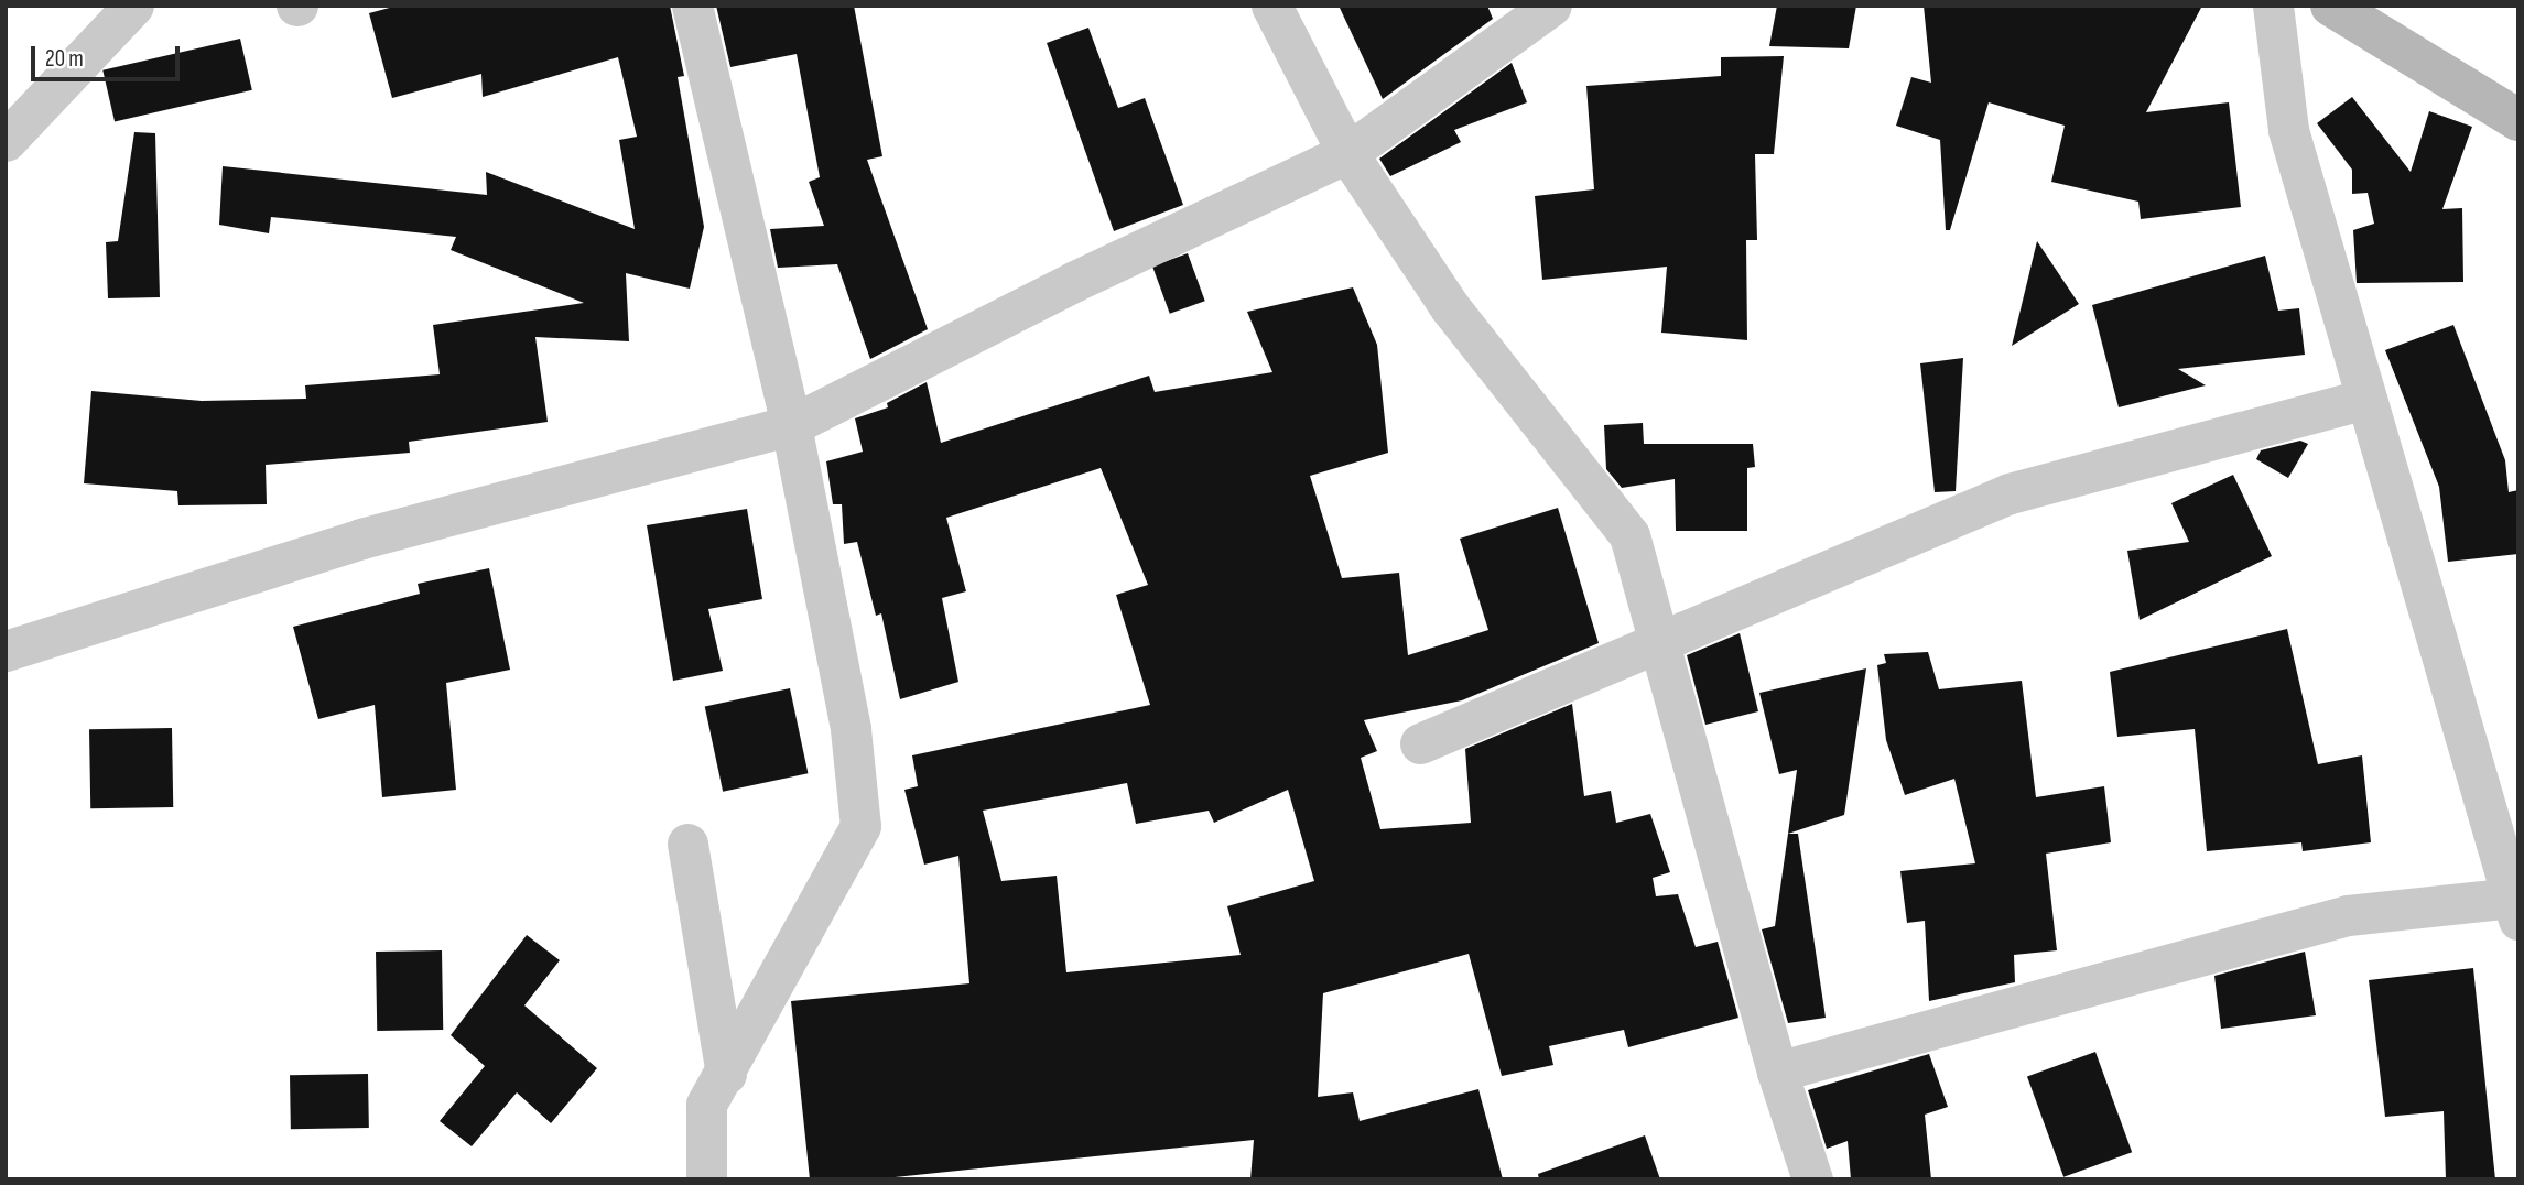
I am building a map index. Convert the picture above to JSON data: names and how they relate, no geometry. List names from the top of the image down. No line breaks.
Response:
{"scale_bar":"20 m"}
